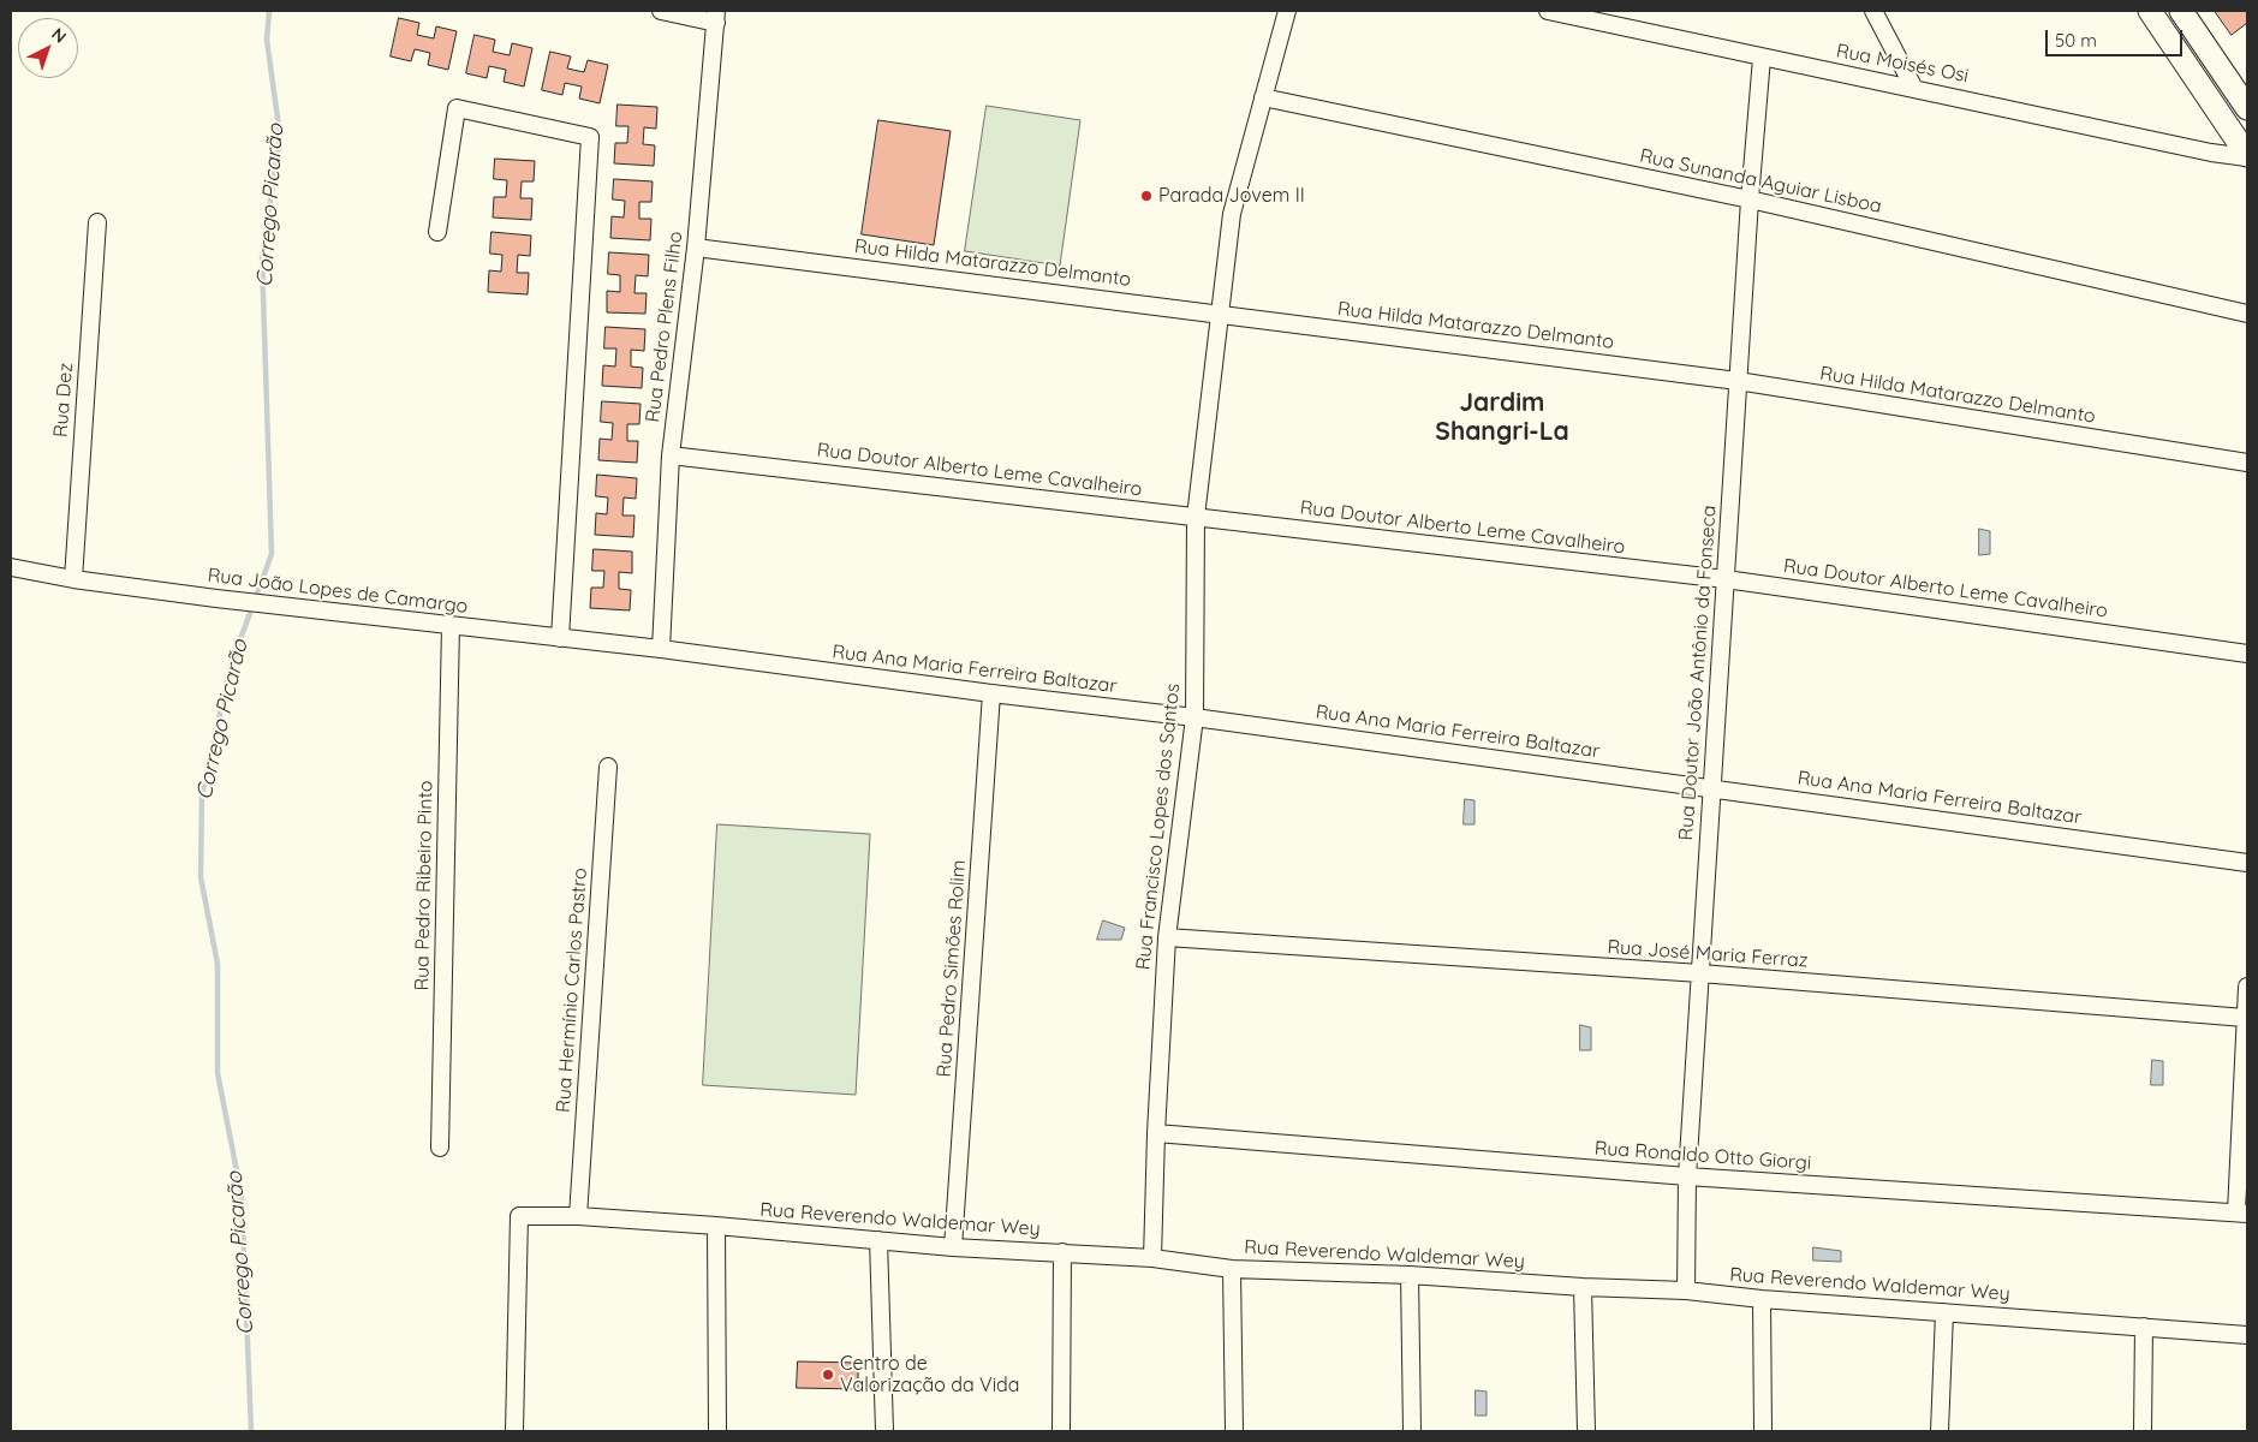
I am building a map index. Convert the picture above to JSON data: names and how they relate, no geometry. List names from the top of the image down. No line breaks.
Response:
{"streets":{"street":["Rua Moisés Osi","Rua Sunanda Aguiar Lisboa","Rua Hilda Matarazzo Delmanto","Rua Pedro Plens Filho","Rua Dez","Rua Doutor Alberto Leme Cavalheiro","Rua João Lopes de Camargo","Rua Ana Maria Ferreira Baltazar","Rua Doutor João Antônio da Fonseca","Rua Francisco Lopes dos Santos","Rua Pedro Ribeiro Pinto","Rua José Maria Ferraz","Rua Pedro Simões Rolim","Rua Hermínio Carlos Pastro","Rua Ronaldo Otto Giorgi","Rua Reverendo Waldemar Wey"]},"crossings":[["Rua Moisés Osi","Rua Doutor João Antônio da Fonseca"],["Rua Sunanda Aguiar Lisboa","Rua Doutor João Antônio da Fonseca"],["Rua Sunanda Aguiar Lisboa","Rua Francisco Lopes dos Santos"],["Rua Hilda Matarazzo Delmanto","Rua Pedro Plens Filho"],["Rua Hilda Matarazzo Delmanto","Rua Doutor João Antônio da Fonseca"],["Rua Hilda Matarazzo Delmanto","Rua Francisco Lopes dos Santos"],["Rua Pedro Plens Filho","Rua Doutor Alberto Leme Cavalheiro"],["Rua Pedro Plens Filho","Rua João Lopes de Camargo"],["Rua Pedro Plens Filho","Rua Ana Maria Ferreira Baltazar"],["Rua Dez","Rua João Lopes de Camargo"],["Rua Doutor Alberto Leme Cavalheiro","Rua Doutor João Antônio da Fonseca"],["Rua Doutor Alberto Leme Cavalheiro","Rua Francisco Lopes dos Santos"],["Rua João Lopes de Camargo","Rua Ana Maria Ferreira Baltazar"],["Rua João Lopes de Camargo","Rua Pedro Ribeiro Pinto"],["Rua Ana Maria Ferreira Baltazar","Rua Doutor João Antônio da Fonseca"],["Rua Ana Maria Ferreira Baltazar","Rua Francisco Lopes dos Santos"],["Rua Ana Maria Ferreira Baltazar","Rua Pedro Simões Rolim"],["Rua Doutor João Antônio da Fonseca","Rua José Maria Ferraz"],["Rua Doutor João Antônio da Fonseca","Rua Ronaldo Otto Giorgi"],["Rua Doutor João Antônio da Fonseca","Rua Reverendo Waldemar Wey"],["Rua Francisco Lopes dos Santos","Rua José Maria Ferraz"],["Rua Francisco Lopes dos Santos","Rua Ronaldo Otto Giorgi"],["Rua Francisco Lopes dos Santos","Rua Reverendo Waldemar Wey"],["Rua Pedro Simões Rolim","Rua Reverendo Waldemar Wey"],["Rua Hermínio Carlos Pastro","Rua Reverendo Waldemar Wey"]],"districts":["Jardim Shangri-La"],"water":["Corrego Picarão"],"places":["Parada Jovem II","Centro de Valorização da Vida"],"scale_bar":"50 m","north":"top right"}
